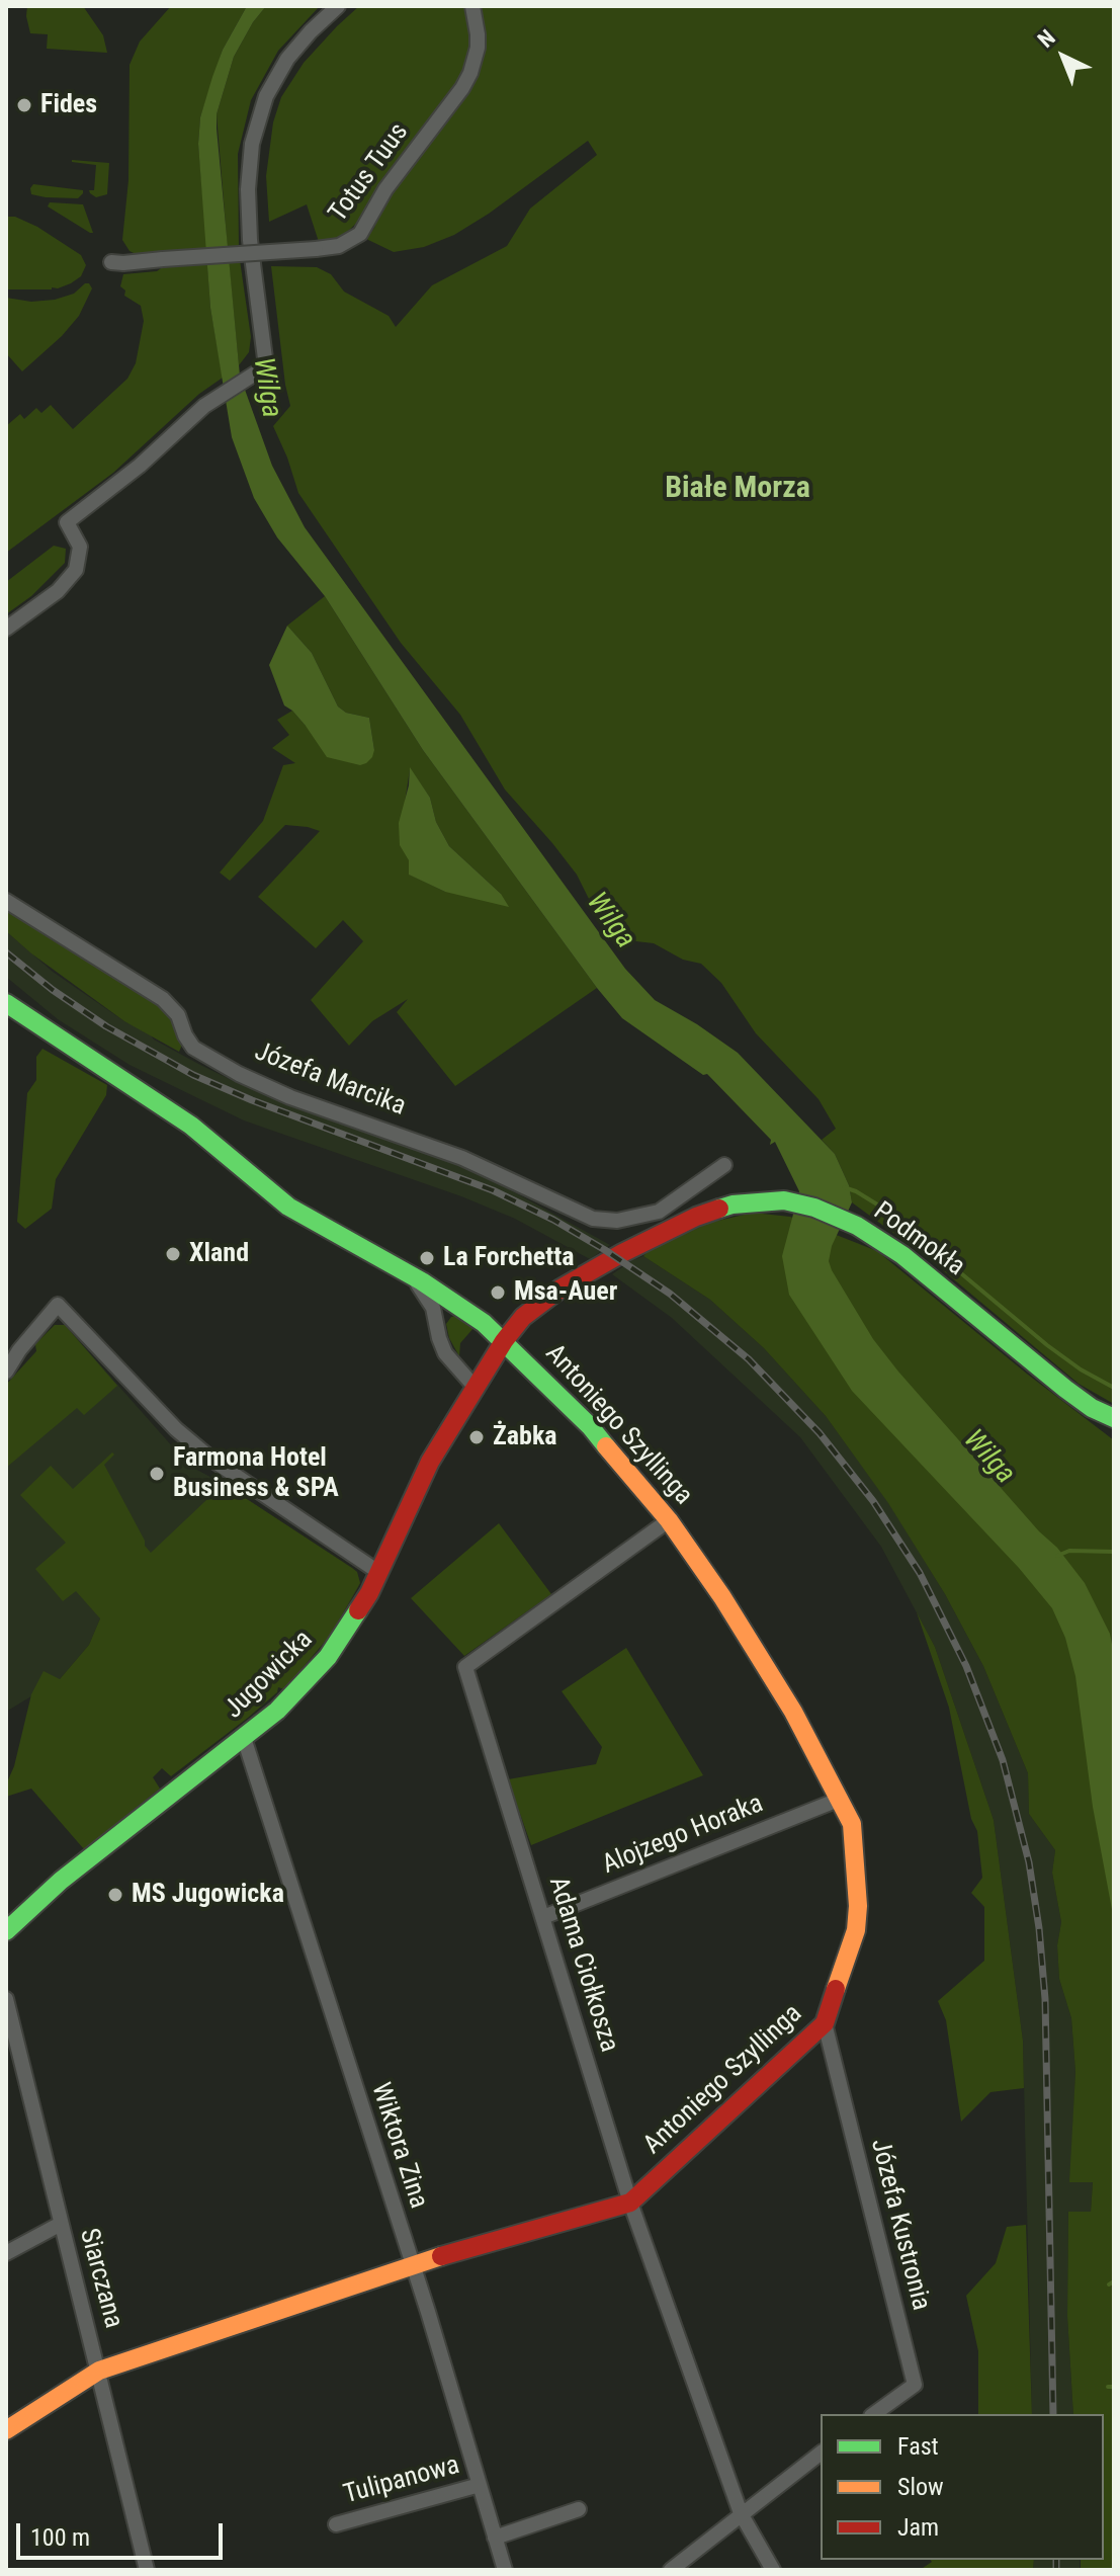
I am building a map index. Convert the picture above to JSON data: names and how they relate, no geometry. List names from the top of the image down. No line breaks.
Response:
{"streets":{"street":["Totus Tuus","Józefa Marcika","Podmokła","Antoniego Szyllinga","Jugowicka","Alojzego Horaka","Adama Ciołkosza","Wiktora Zina","Józefa Kustronia","Siarczana","Tulipanowa"]},"crossings":[["Podmokła","Antoniego Szyllinga"],["Podmokła","Jugowicka"],["Antoniego Szyllinga","Jugowicka"],["Antoniego Szyllinga","Alojzego Horaka"],["Antoniego Szyllinga","Adama Ciołkosza"],["Antoniego Szyllinga","Wiktora Zina"],["Antoniego Szyllinga","Józefa Kustronia"],["Antoniego Szyllinga","Siarczana"],["Jugowicka","Wiktora Zina"],["Alojzego Horaka","Adama Ciołkosza"],["Wiktora Zina","Tulipanowa"]],"districts":["Białe Morza"],"water":["Wilga"],"places":["Fides","Xland","La Forchetta","Msa-Auer","Żabka","Farmona Hotel Business & SPA","MS Jugowicka"],"legend":["Fast","Slow","Jam"],"scale_bar":"100 m","north":"top left"}
